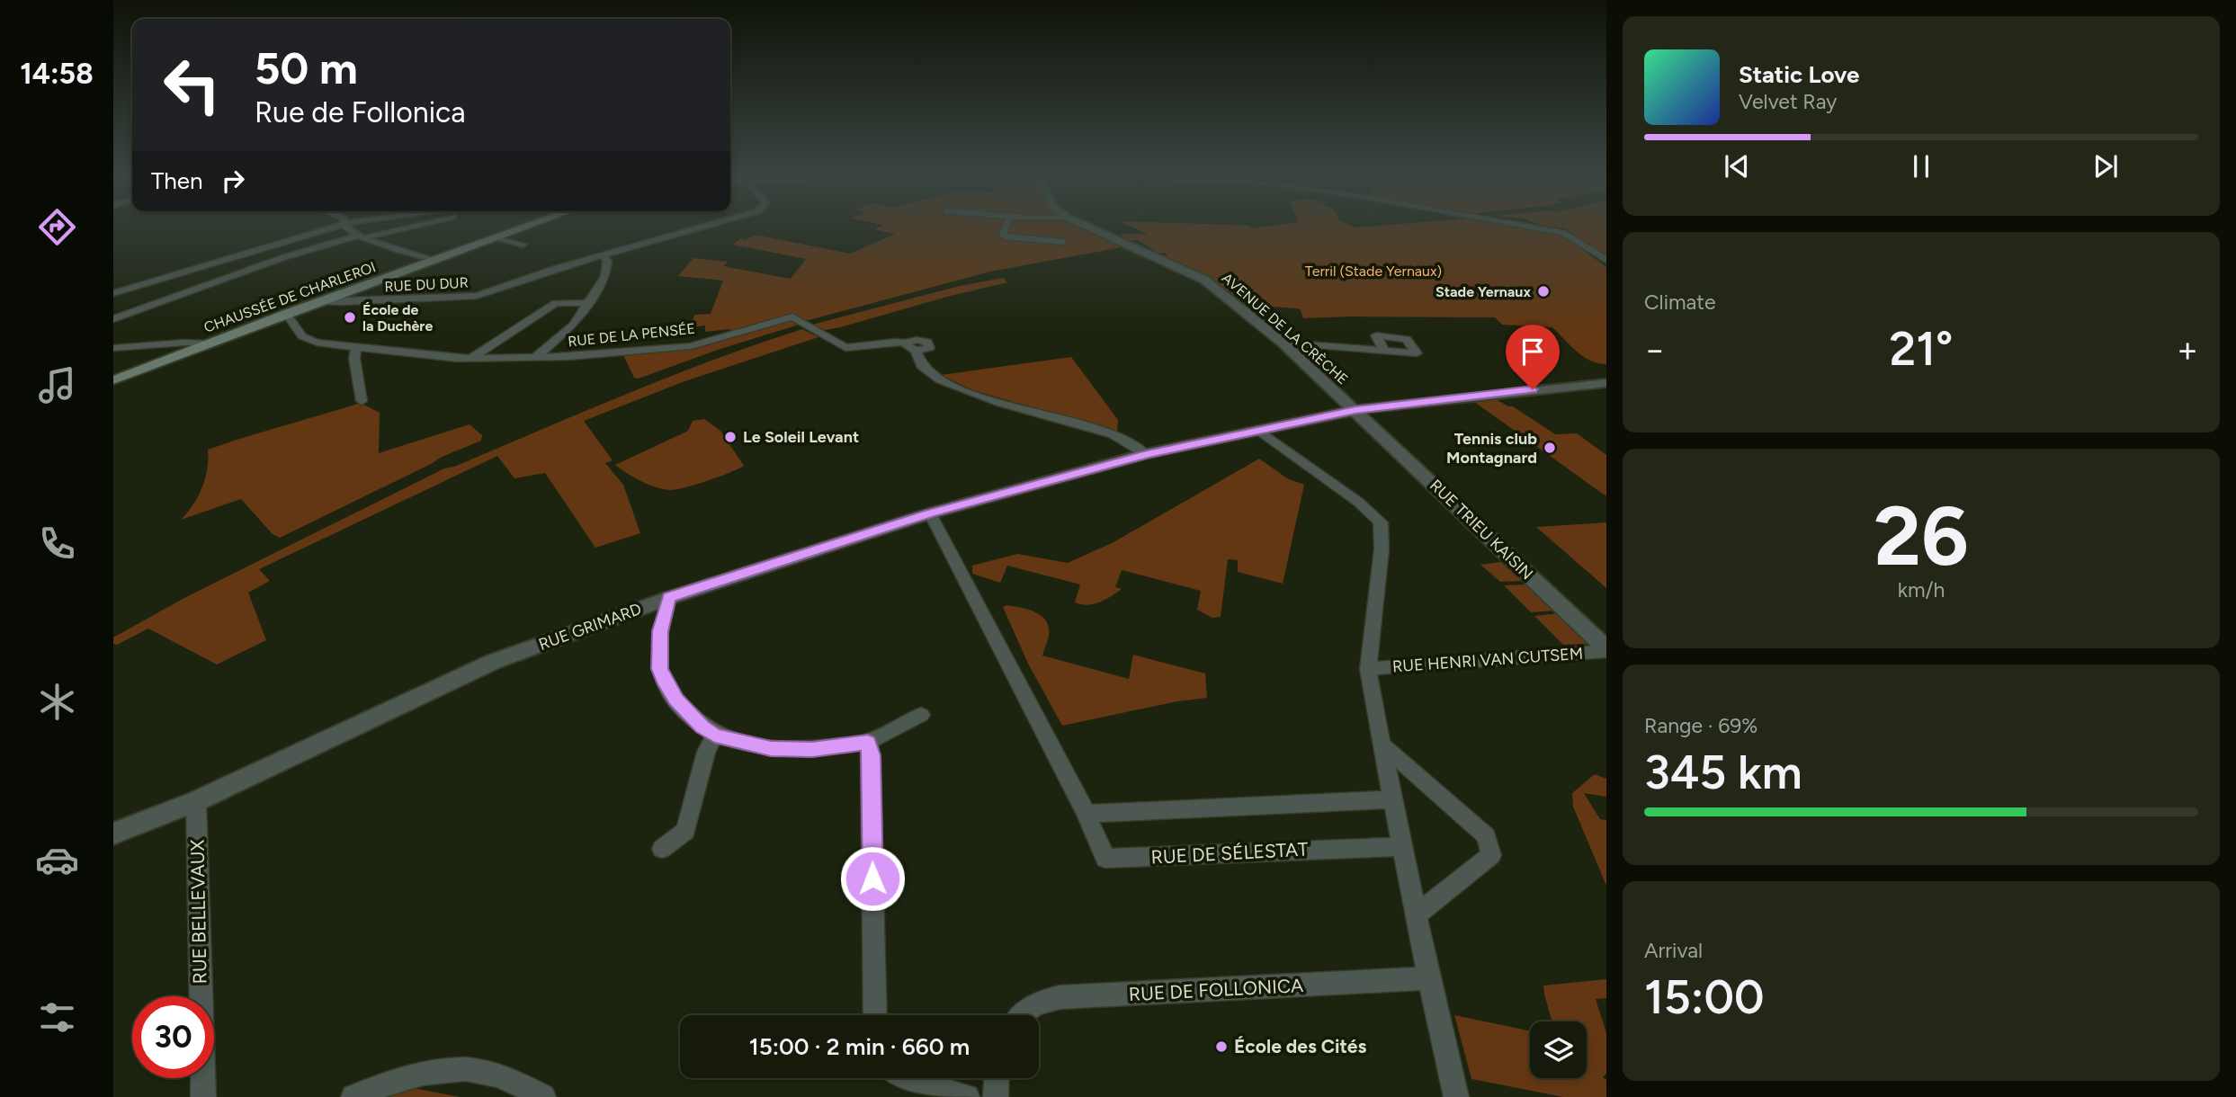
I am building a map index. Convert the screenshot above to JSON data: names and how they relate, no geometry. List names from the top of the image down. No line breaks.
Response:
{"streets":{"main road":["CHAUSSÉE DE CHARLEROI"],"street":["RUE DU DUR","AVENUE DE LA CRÈCHE","RUE DE LA PENSÉE","RUE TRIEU KAISIN","RUE GRIMARD","RUE HENRI VAN CUTSEM","RUE DE SÉLESTAT","RUE BELLEVAUX","RUE DE FOLLONICA"]},"crossings":[["RUE DU DUR","CHAUSSÉE DE CHARLEROI"],["CHAUSSÉE DE CHARLEROI","RUE DE LA PENSÉE"],["AVENUE DE LA CRÈCHE","RUE TRIEU KAISIN"],["AVENUE DE LA CRÈCHE","RUE GRIMARD"],["RUE DE LA PENSÉE","RUE GRIMARD"],["RUE TRIEU KAISIN","RUE GRIMARD"],["RUE TRIEU KAISIN","RUE HENRI VAN CUTSEM"],["RUE GRIMARD","RUE DE SÉLESTAT"],["RUE GRIMARD","RUE BELLEVAUX"]],"parks":["Terril (Stade Yernaux)"],"places":["Stade Yernaux","École de la Duchère","Le Soleil Levant","Tennis club Montagnard","École des Cités"],"page":{"tabs":"14:58","turn":["50 m","Rue de Follonica"],"song":["Static Love","Velvet Ray"],"then":"Then","tile":["Climate",["26","km/h"],["Range · 69%","345 km"],["Arrival","15:00"]],"heat":["−","21°","+"],"limit":"30","trip":"15:00 · 2 min · 660 m"}}
